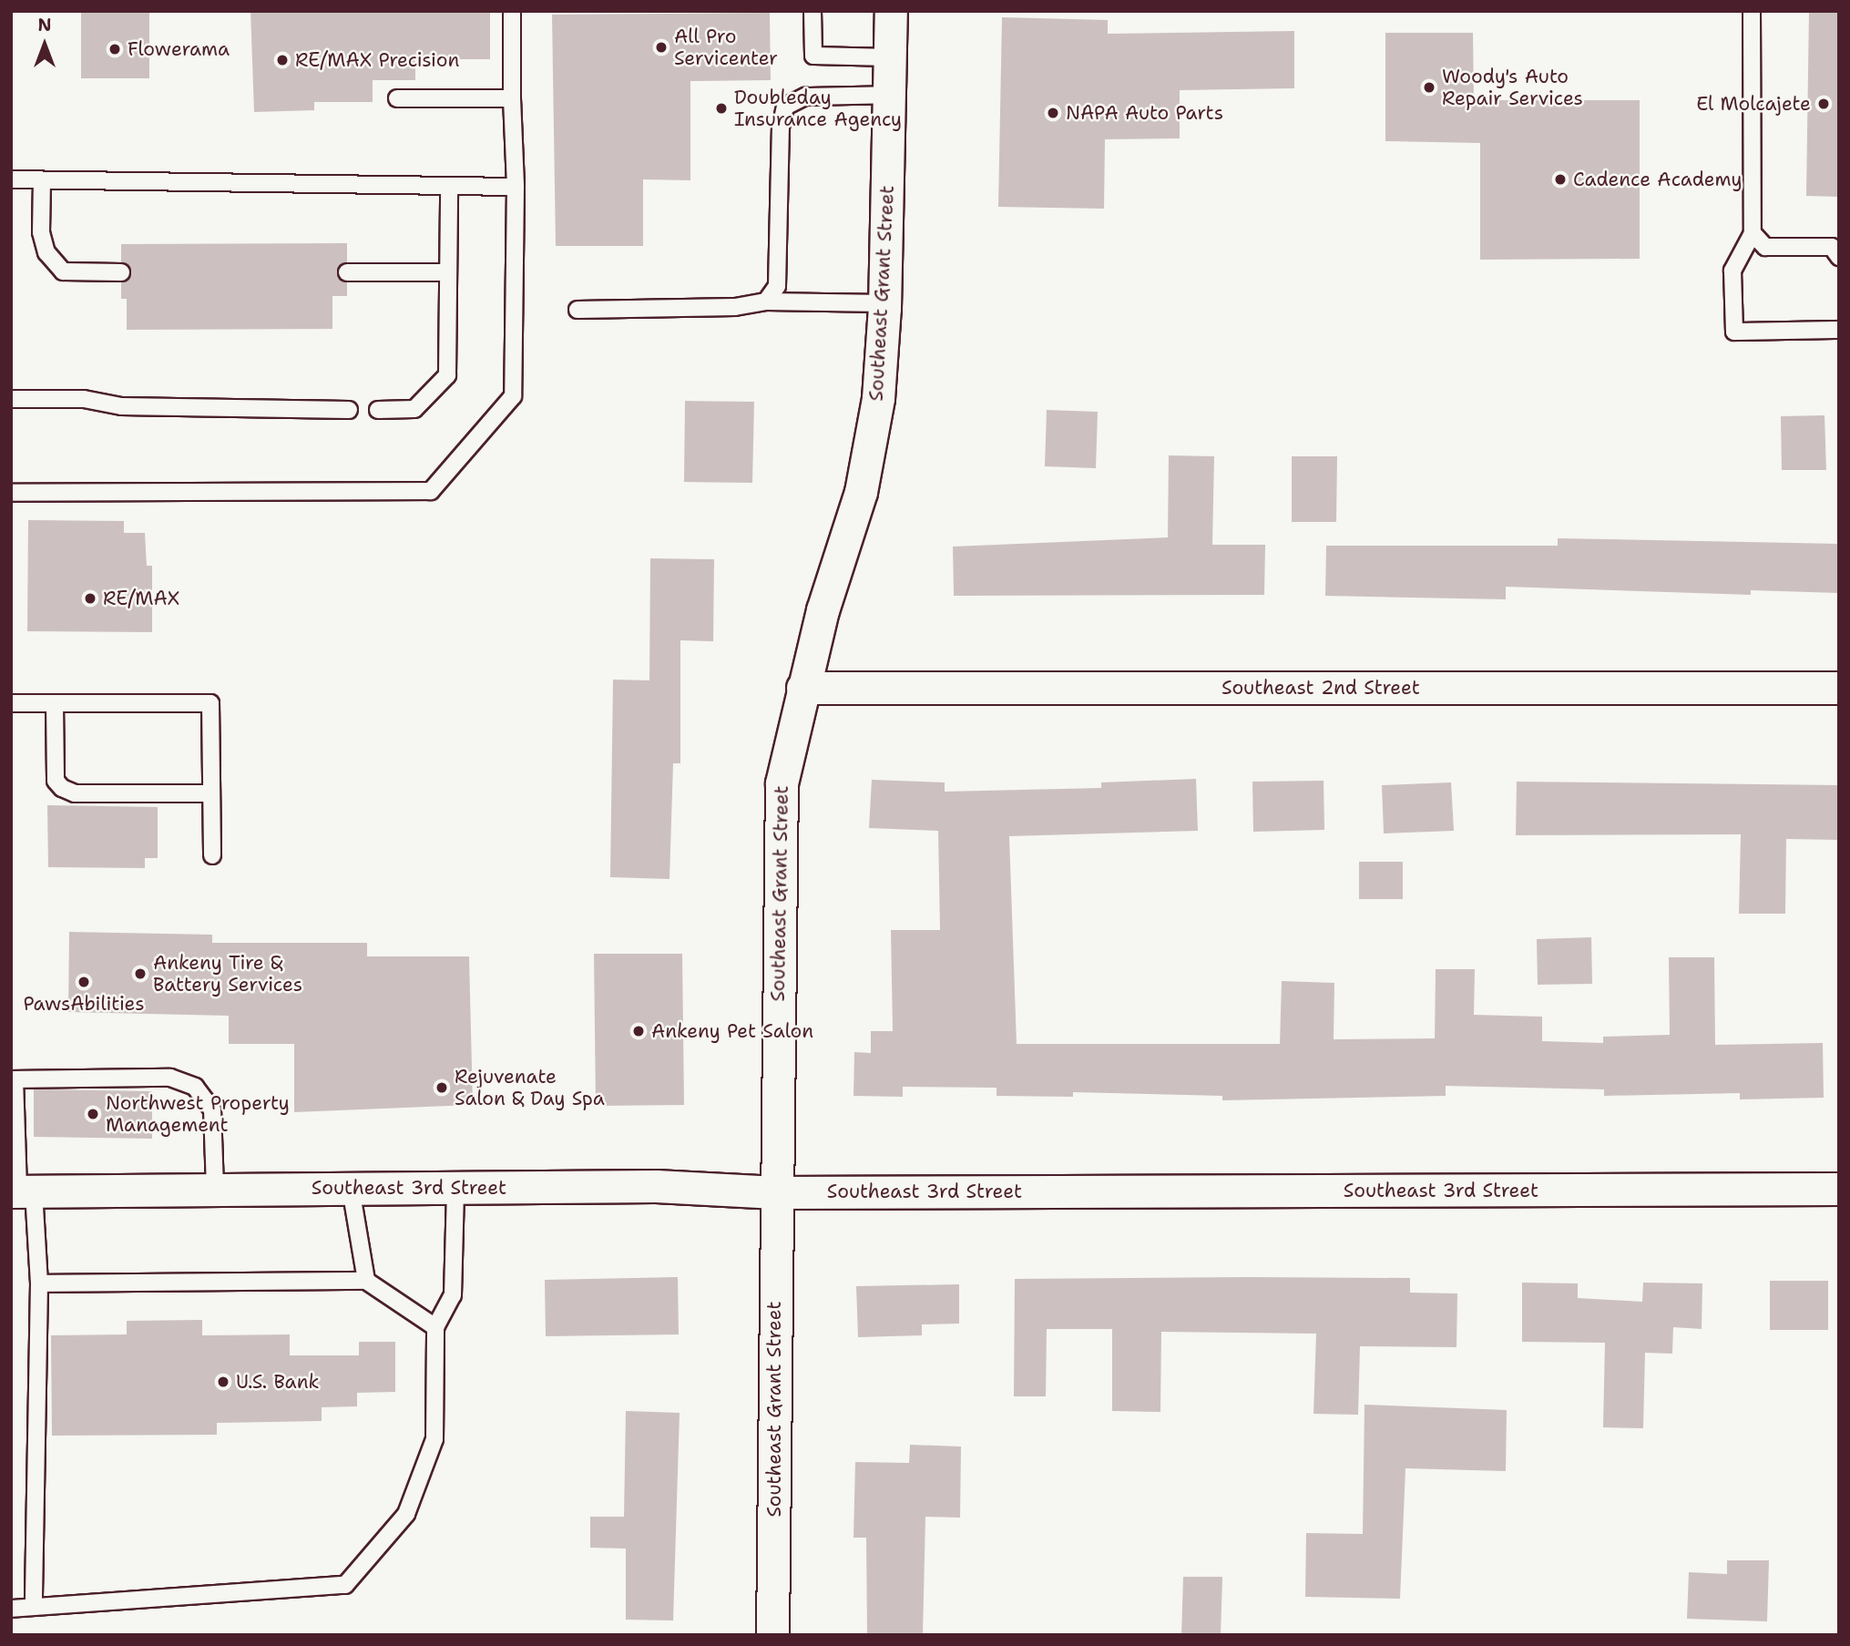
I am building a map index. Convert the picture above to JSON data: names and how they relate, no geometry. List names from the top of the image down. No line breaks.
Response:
{"streets":{"street":["Southeast Grant Street","Southeast 2nd Street","Southeast 3rd Street"]},"crossings":[["Southeast Grant Street","Southeast 2nd Street"],["Southeast Grant Street","Southeast 3rd Street"]],"places":["All Pro Servicenter","Flowerama","RE/MAX Precision","Woody's Auto Repair Services","El Molcajete","Doubleday Insurance Agency","NAPA Auto Parts","Cadence Academy","RE/MAX","Ankeny Tire & Battery Services","PawsAbilities","Ankeny Pet Salon","Rejuvenate Salon & Day Spa","Northwest Property Management","U.S. Bank"],"north":"top"}
